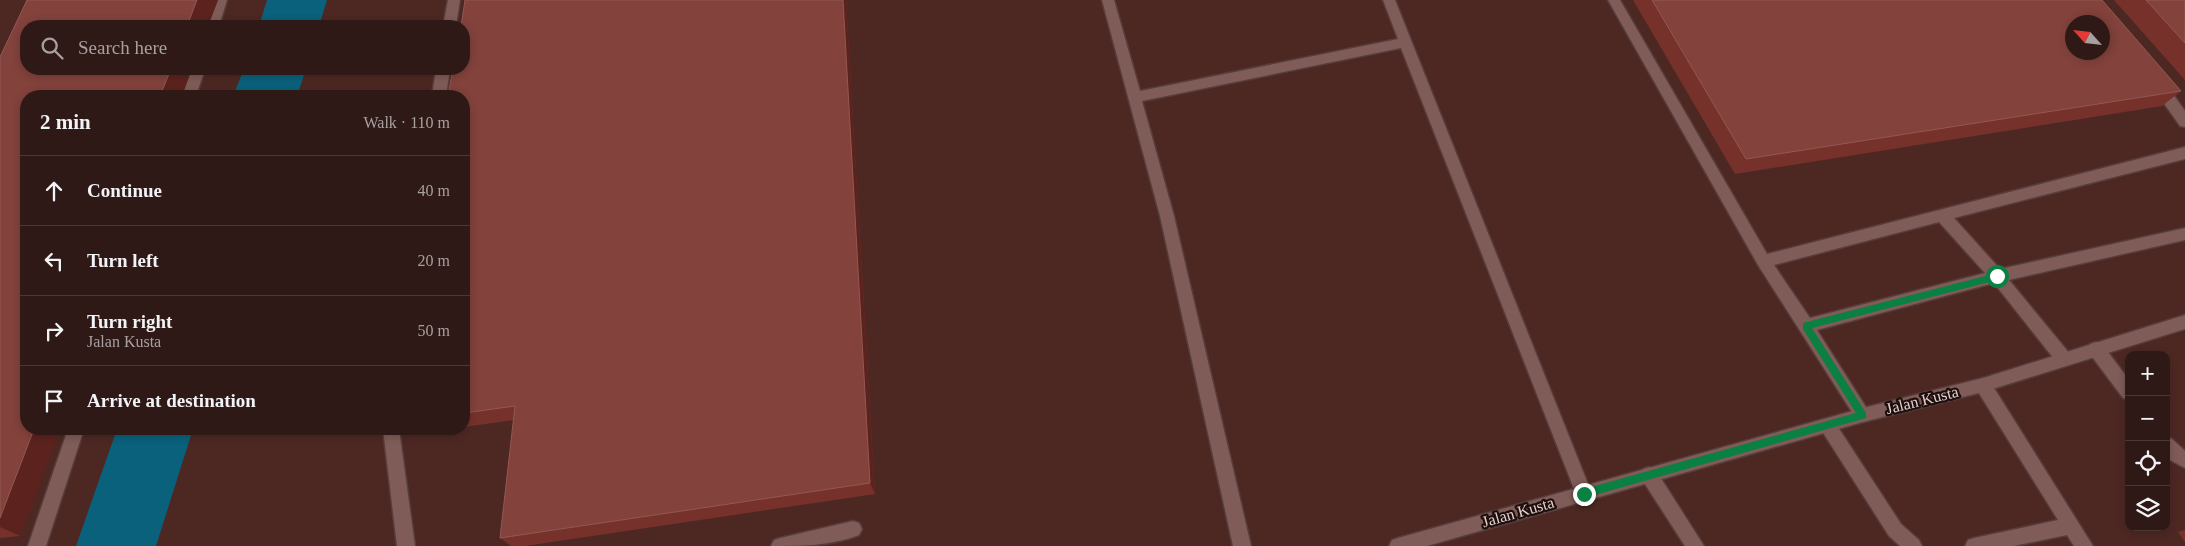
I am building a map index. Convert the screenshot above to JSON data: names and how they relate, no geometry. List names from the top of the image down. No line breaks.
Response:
{"streets":{"street":["Jalan Kusta"]},"north":"top left","page":{"search":"Search here","heading":["2 min","Walk · 110 m"],"list":[["Continue","40 m"],["Turn left","20 m"],["Turn right","Jalan Kusta","50 m"],"Arrive at destination"],"map_buttons":["+","−"]}}
